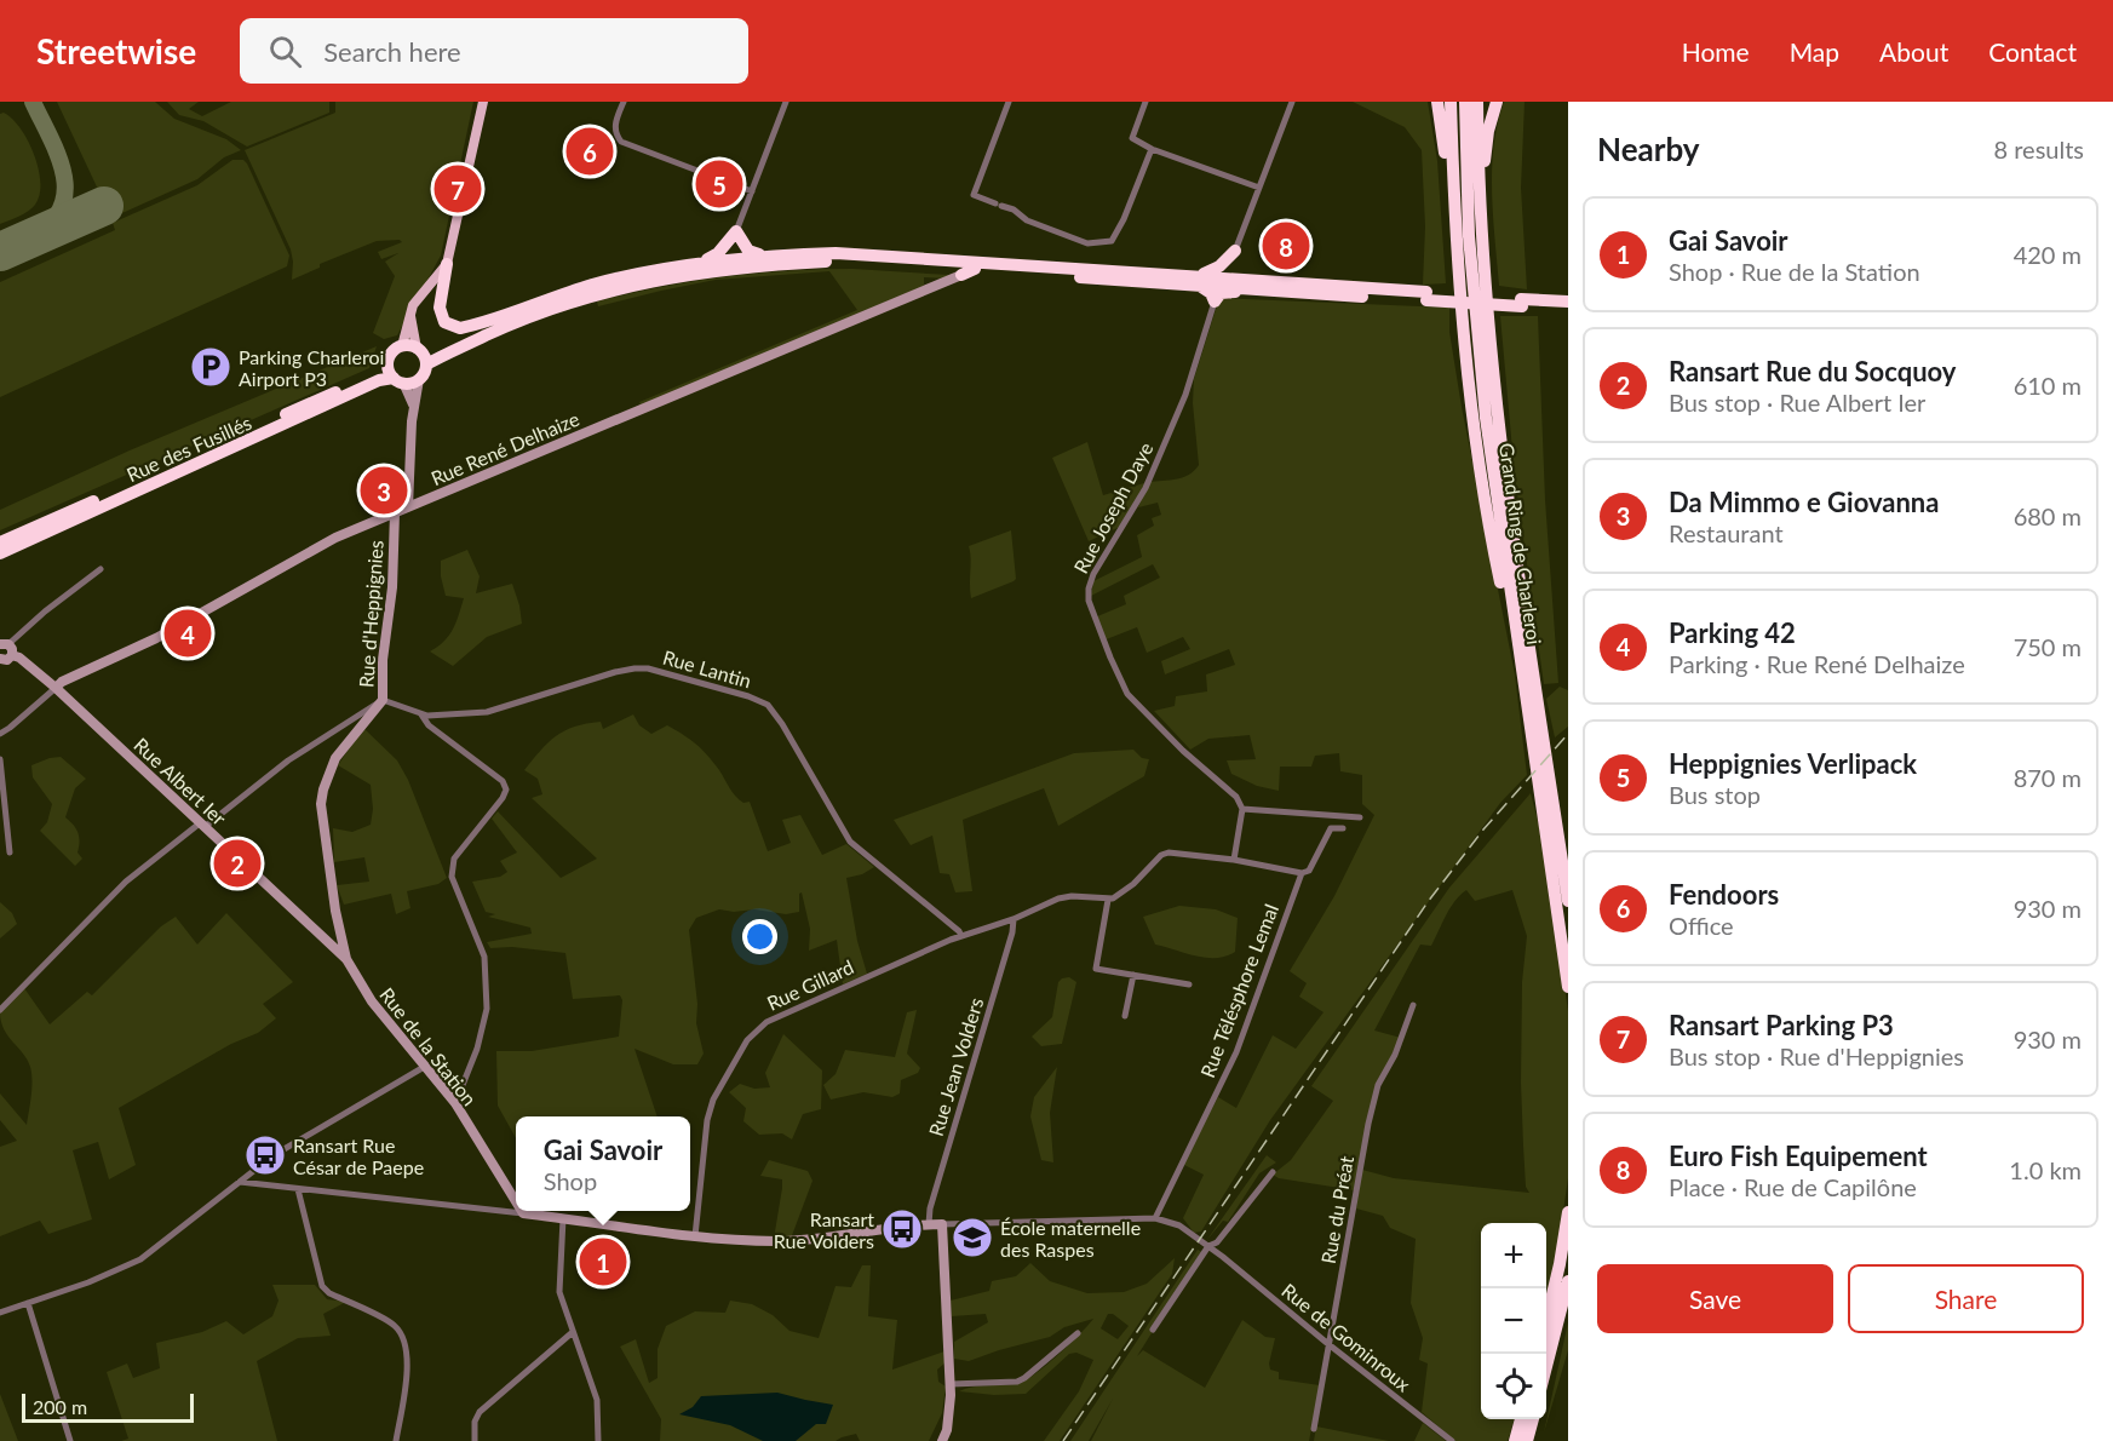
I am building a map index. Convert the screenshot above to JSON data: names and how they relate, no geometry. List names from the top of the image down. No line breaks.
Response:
{"streets":{"highway":["Rue des Fusillés","Grand Ring de Charleroi"],"street":["Rue René Delhaize","Rue Joseph Daye","Rue d'Heppignies","Rue Lantin","Rue Albert Ier","Rue Gillard","Rue Télésphore Lemal","Rue de la Station","Rue Jean Volders","Rue du Préat","Rue de Gominroux"]},"crossings":[["Rue René Delhaize","Rue d'Heppignies"],["Rue René Delhaize","Rue Albert Ier"],["Rue d'Heppignies","Rue Lantin"],["Rue d'Heppignies","Rue Albert Ier"],["Rue d'Heppignies","Rue de la Station"],["Rue Lantin","Rue Gillard"],["Rue Albert Ier","Rue de la Station"],["Rue Gillard","Rue Jean Volders"],["Rue du Préat","Rue de Gominroux"]],"places":{"parking":["Parking Charleroi Airport P3"],"bus stop":["Ransart Rue César de Paepe","Ransart Rue Volders"],"school or university":["École maternelle des Raspes"]},"scale_bar":"200 m","page":{"header":"Streetwise","search":"Search here","nav":["Home","Map","About","Contact"],"heading":["Nearby","8 results"],"pins":["6","5","7","8","3","4","2","1"],"list":[{"mark":"1","name":"Gai Savoir","note":"Shop · Rue de la Station","value":"420 m"},{"mark":"2","name":"Ransart Rue du Socquoy","note":"Bus stop · Rue Albert Ier","value":"610 m"},{"mark":"3","name":"Da Mimmo e Giovanna","note":"Restaurant","value":"680 m"},{"mark":"4","name":"Parking 42","note":"Parking · Rue René Delhaize","value":"750 m"},{"mark":"5","name":"Heppignies Verlipack","note":"Bus stop","value":"870 m"},{"mark":"6","name":"Fendoors","note":"Office","value":"930 m"},{"mark":"7","name":"Ransart Parking P3","note":"Bus stop · Rue d'Heppignies","value":"930 m"},{"mark":"8","name":"Euro Fish Equipement","note":"Place · Rue de Capilône","value":"1.0 km"}],"popup":["Gai Savoir","Shop"],"map_buttons":["+","−"],"buttons":["Save","Share"],"scale":"200 m"}}
